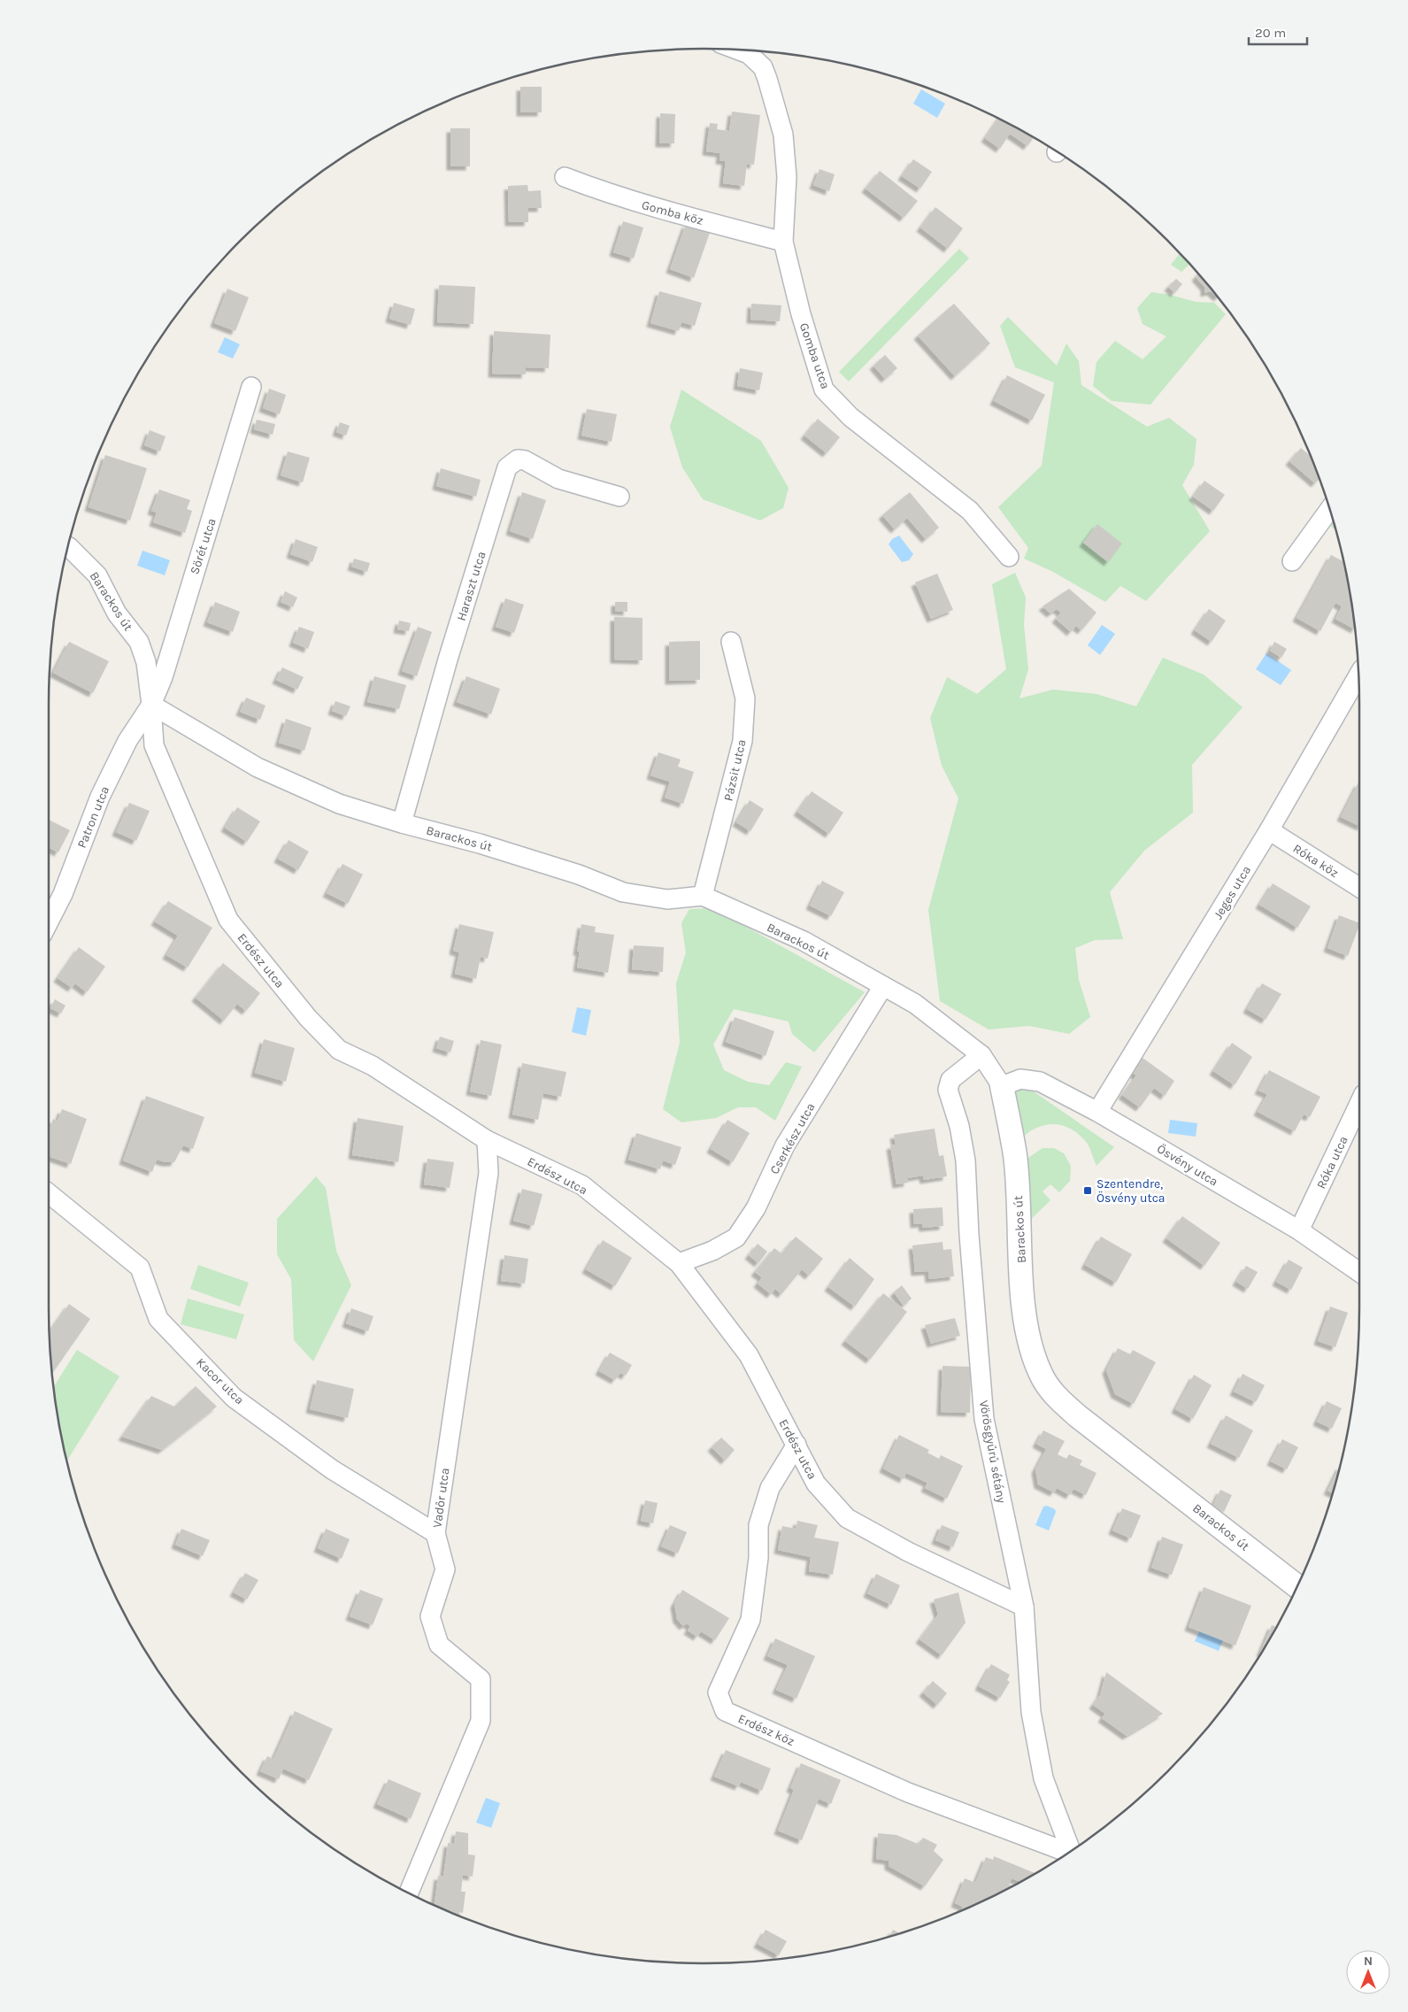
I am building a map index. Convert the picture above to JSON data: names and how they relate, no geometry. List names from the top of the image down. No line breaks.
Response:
{"streets":{"street":["Gomba köz","Gomba utca","Sörét utca","Haraszt utca","Barackos út","Pázsit utca","Patron utca","Róka köz","Jeges utca","Erdész utca","Cserkész utca","Róka utca","Ösvény utca","Kacor utca","Vörösgyűrű sétány","Vadőr utca","Erdész köz"]},"crossings":[["Gomba köz","Gomba utca"],["Sörét utca","Barackos út"],["Sörét utca","Patron utca"],["Sörét utca","Erdész utca"],["Haraszt utca","Barackos út"],["Barackos út","Pázsit utca"],["Barackos út","Patron utca"],["Barackos út","Erdész utca"],["Barackos út","Cserkész utca"],["Barackos út","Ösvény utca"],["Barackos út","Vörösgyűrű sétány"],["Patron utca","Erdész utca"],["Róka köz","Jeges utca"],["Jeges utca","Ösvény utca"],["Erdész utca","Cserkész utca"],["Erdész utca","Vörösgyűrű sétány"],["Erdész utca","Vadőr utca"],["Erdész utca","Erdész köz"],["Róka utca","Ösvény utca"],["Kacor utca","Vadőr utca"]],"places":{"transit":["Szentendre, Ösvény utca"]},"scale_bar":"20 m","north":"top"}
